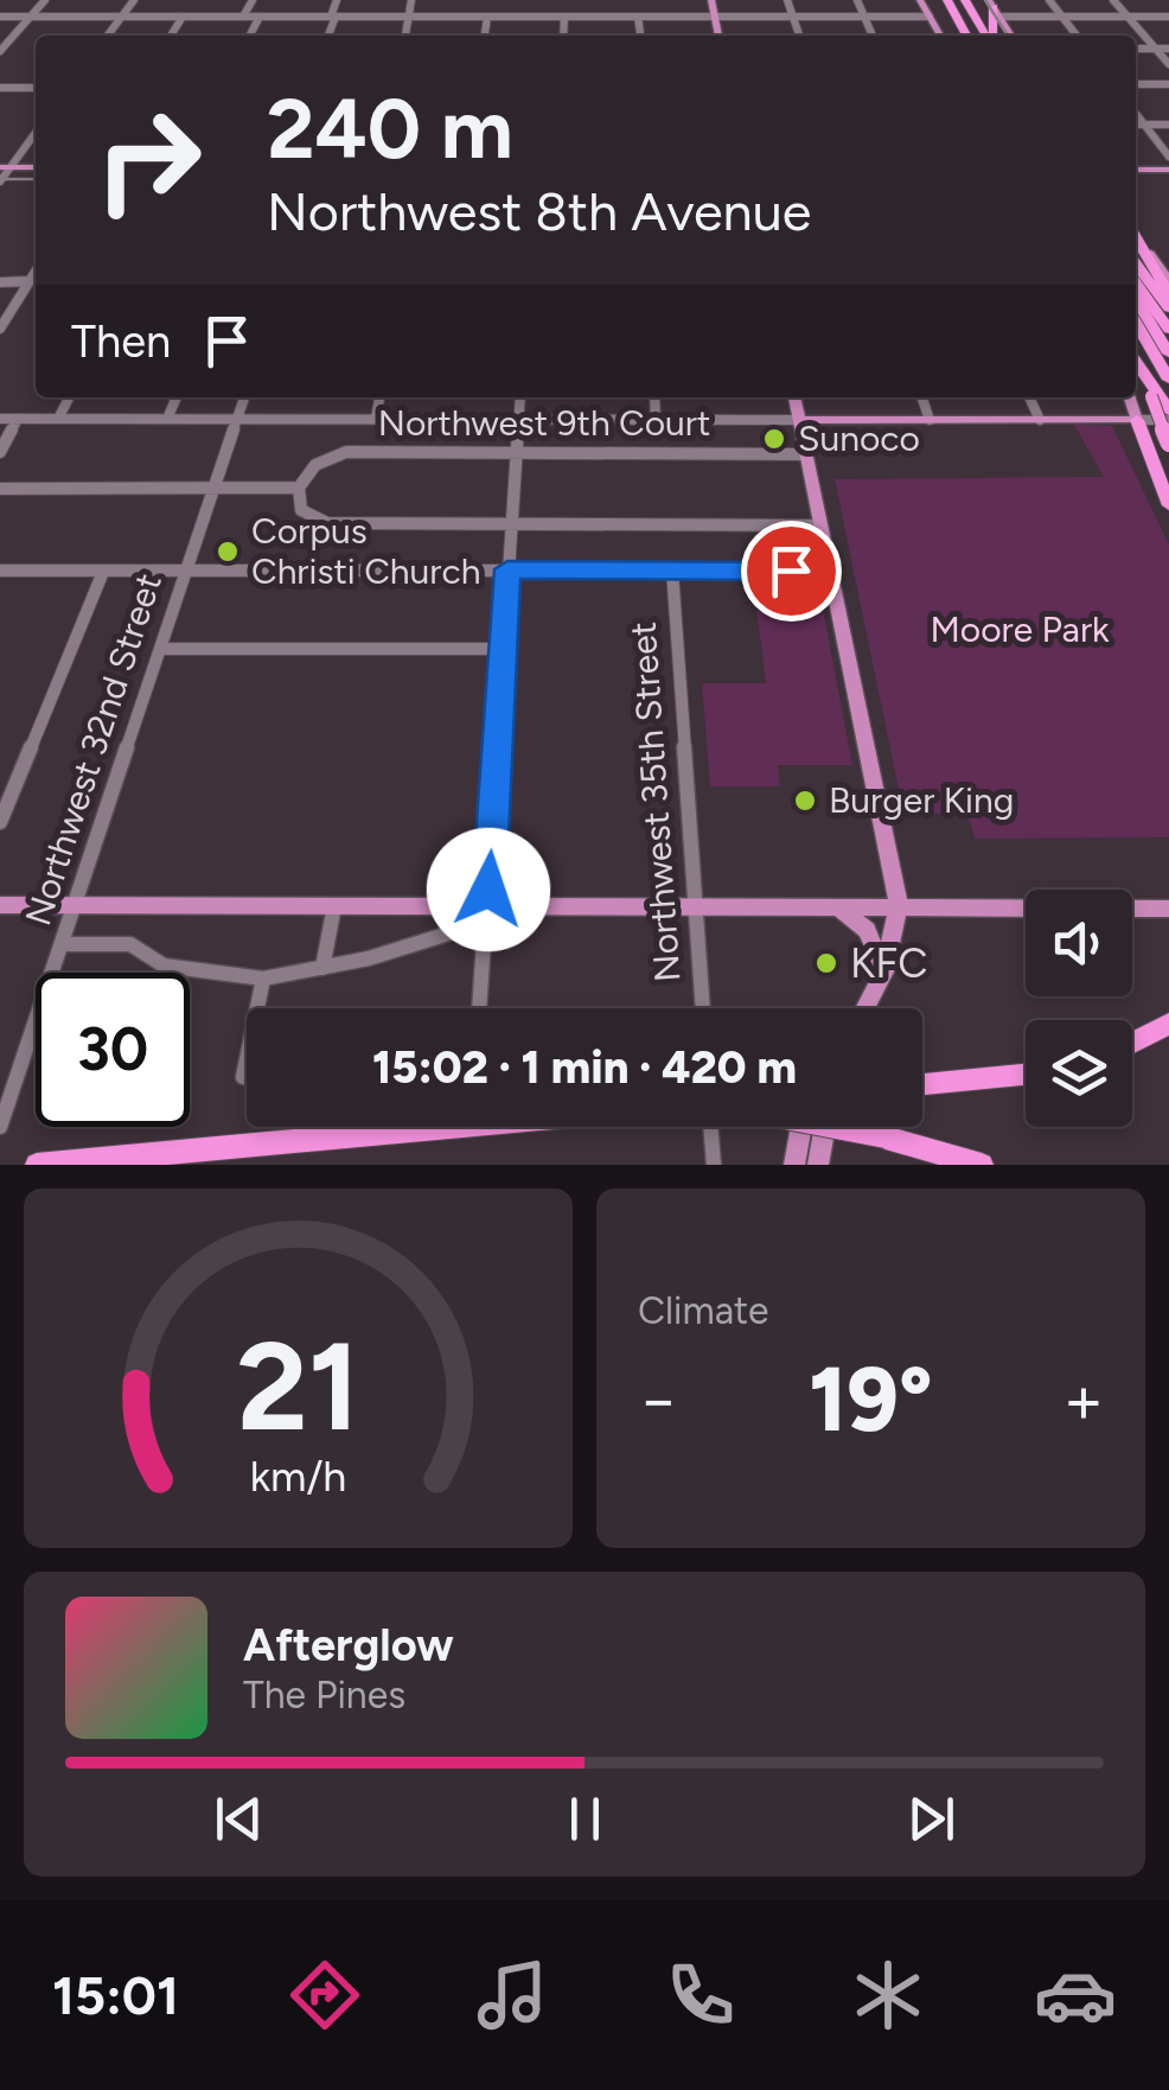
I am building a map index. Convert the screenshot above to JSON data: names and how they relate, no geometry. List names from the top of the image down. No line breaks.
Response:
{"streets":{"street":["Northwest 9th Court","Northwest 32nd Street","Northwest 35th Street"]},"parks":["Moore Park"],"places":["Sunoco","Corpus Christi Church","Burger King","KFC"],"page":{"turn":["240 m","Northwest 8th Avenue"],"then":"Then","limit":"30","trip":"15:02 · 1 min · 420 m","tile":"Climate","heat":["−","19°","+"],"song":["Afterglow","The Pines"],"tabs":"15:01","gauge":["21","km/h"]}}
